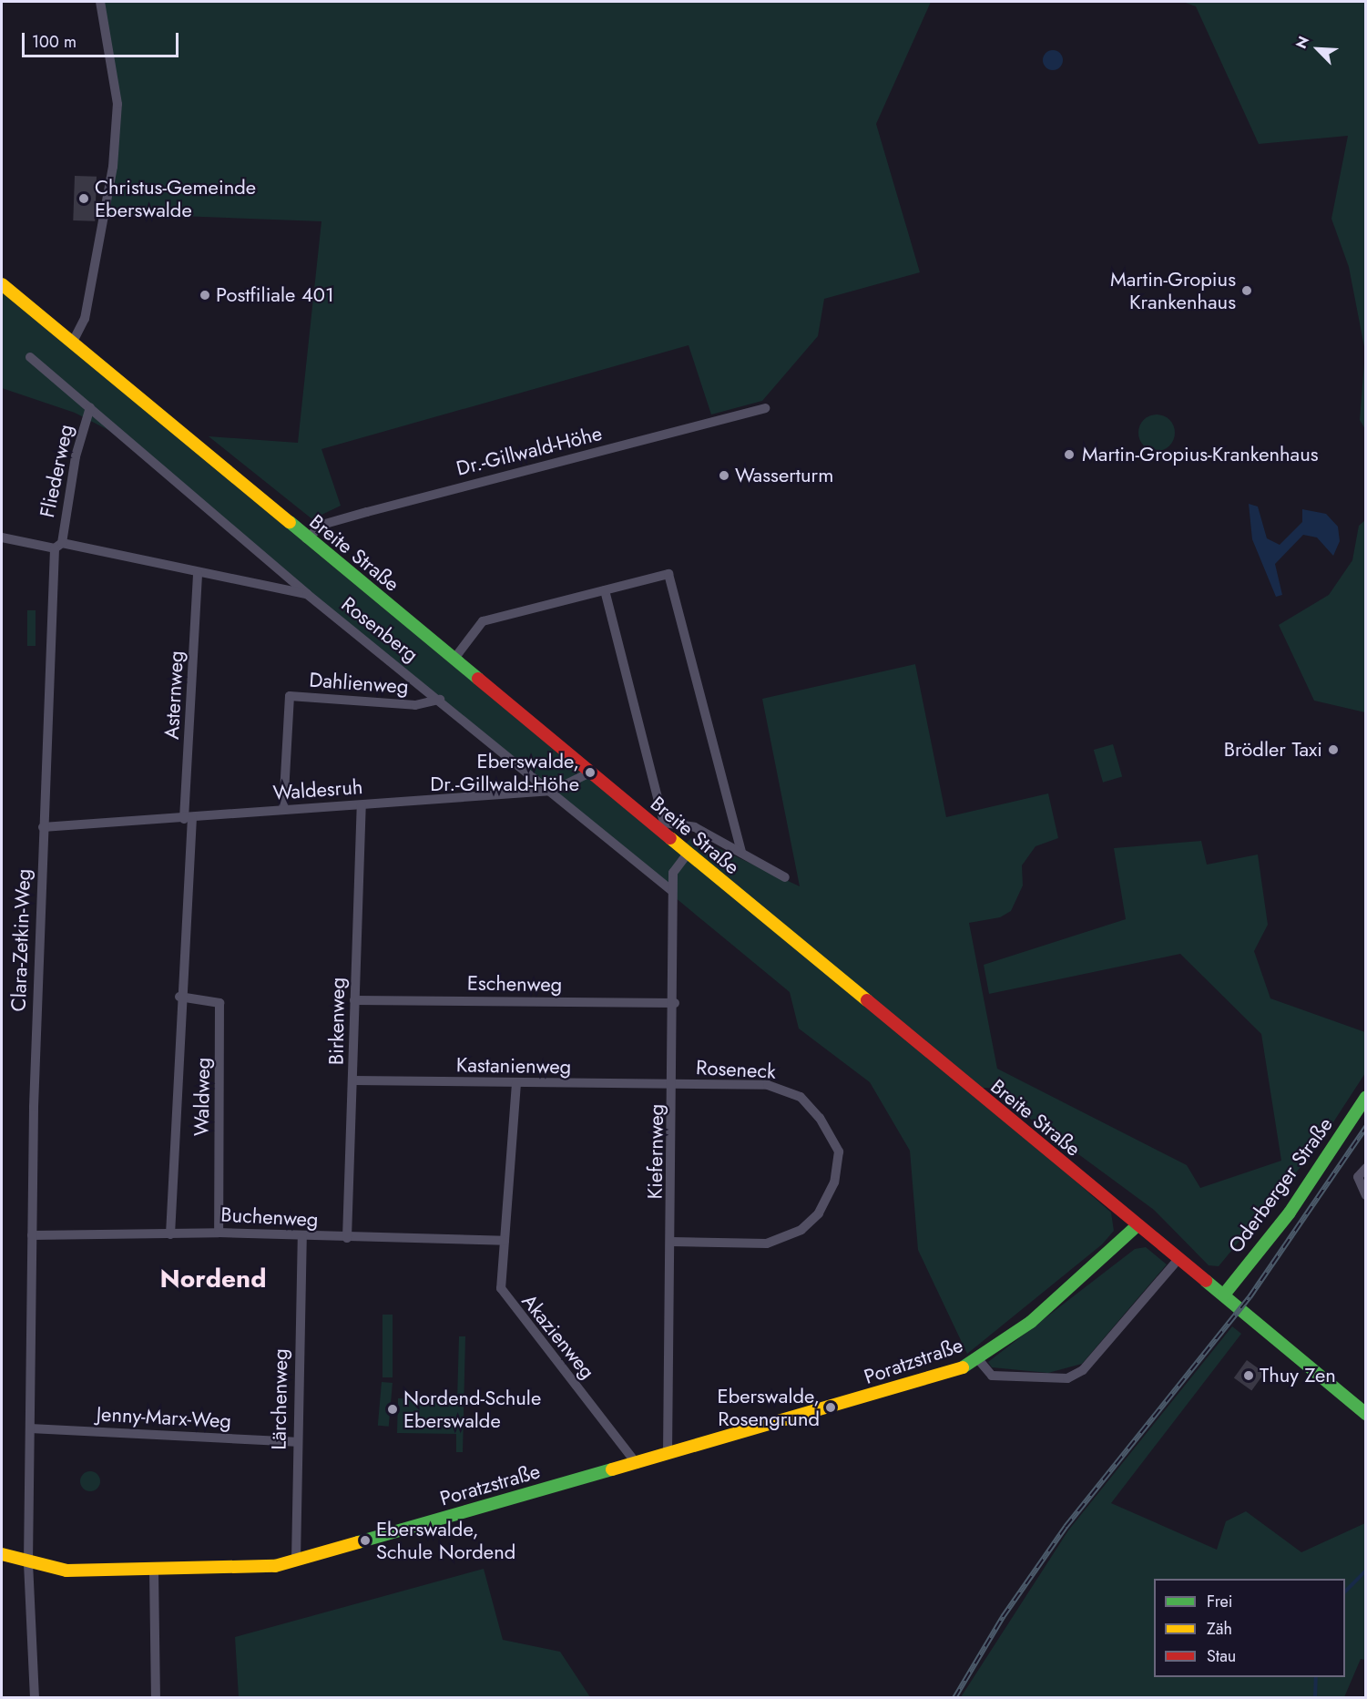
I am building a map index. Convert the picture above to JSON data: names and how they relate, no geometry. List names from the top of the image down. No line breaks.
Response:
{"streets":{"main road":["Breite Straße","Oderberger Straße","Poratzstraße"],"street":["Dr.-Gillwald-Höhe","Fliederweg","Rosenberg","Dahlienweg","Asternweg","Waldesruh","Clara-Zetkin-Weg","Eschenweg","Birkenweg","Kastanienweg","Roseneck","Waldweg","Kiefernweg","Buchenweg","Akazienweg","Lärchenweg","Jenny-Marx-Weg"]},"crossings":[["Dr.-Gillwald-Höhe","Breite Straße"],["Fliederweg","Rosenberg"],["Fliederweg","Clara-Zetkin-Weg"],["Breite Straße","Waldesruh"],["Breite Straße","Kiefernweg"],["Breite Straße","Oderberger Straße"],["Breite Straße","Poratzstraße"],["Rosenberg","Dahlienweg"],["Rosenberg","Asternweg"],["Rosenberg","Waldesruh"],["Rosenberg","Clara-Zetkin-Weg"],["Rosenberg","Kiefernweg"],["Dahlienweg","Waldesruh"],["Asternweg","Waldesruh"],["Asternweg","Waldweg"],["Waldesruh","Clara-Zetkin-Weg"],["Waldesruh","Birkenweg"],["Waldesruh","Waldweg"],["Clara-Zetkin-Weg","Buchenweg"],["Clara-Zetkin-Weg","Poratzstraße"],["Clara-Zetkin-Weg","Jenny-Marx-Weg"],["Eschenweg","Birkenweg"],["Eschenweg","Kiefernweg"],["Birkenweg","Kastanienweg"],["Birkenweg","Buchenweg"],["Kastanienweg","Roseneck"],["Kastanienweg","Kiefernweg"],["Kastanienweg","Akazienweg"],["Roseneck","Kiefernweg"],["Waldweg","Buchenweg"],["Kiefernweg","Poratzstraße"],["Buchenweg","Akazienweg"],["Buchenweg","Lärchenweg"],["Akazienweg","Poratzstraße"],["Poratzstraße","Lärchenweg"],["Lärchenweg","Jenny-Marx-Weg"]],"districts":["Nordend"],"places":["Christus-Gemeinde Eberswalde","Martin-Gropius Krankenhaus","Postfiliale 401","Martin-Gropius-Krankenhaus","Wasserturm","Brödler Taxi","Eberswalde, Dr.-Gillwald-Höhe","Thuy Zen","Eberswalde, Rosengrund","Nordend-Schule Eberswalde","Eberswalde, Schule Nordend"],"legend":["Frei","Zäh","Stau"],"scale_bar":"100 m","north":"top left"}
